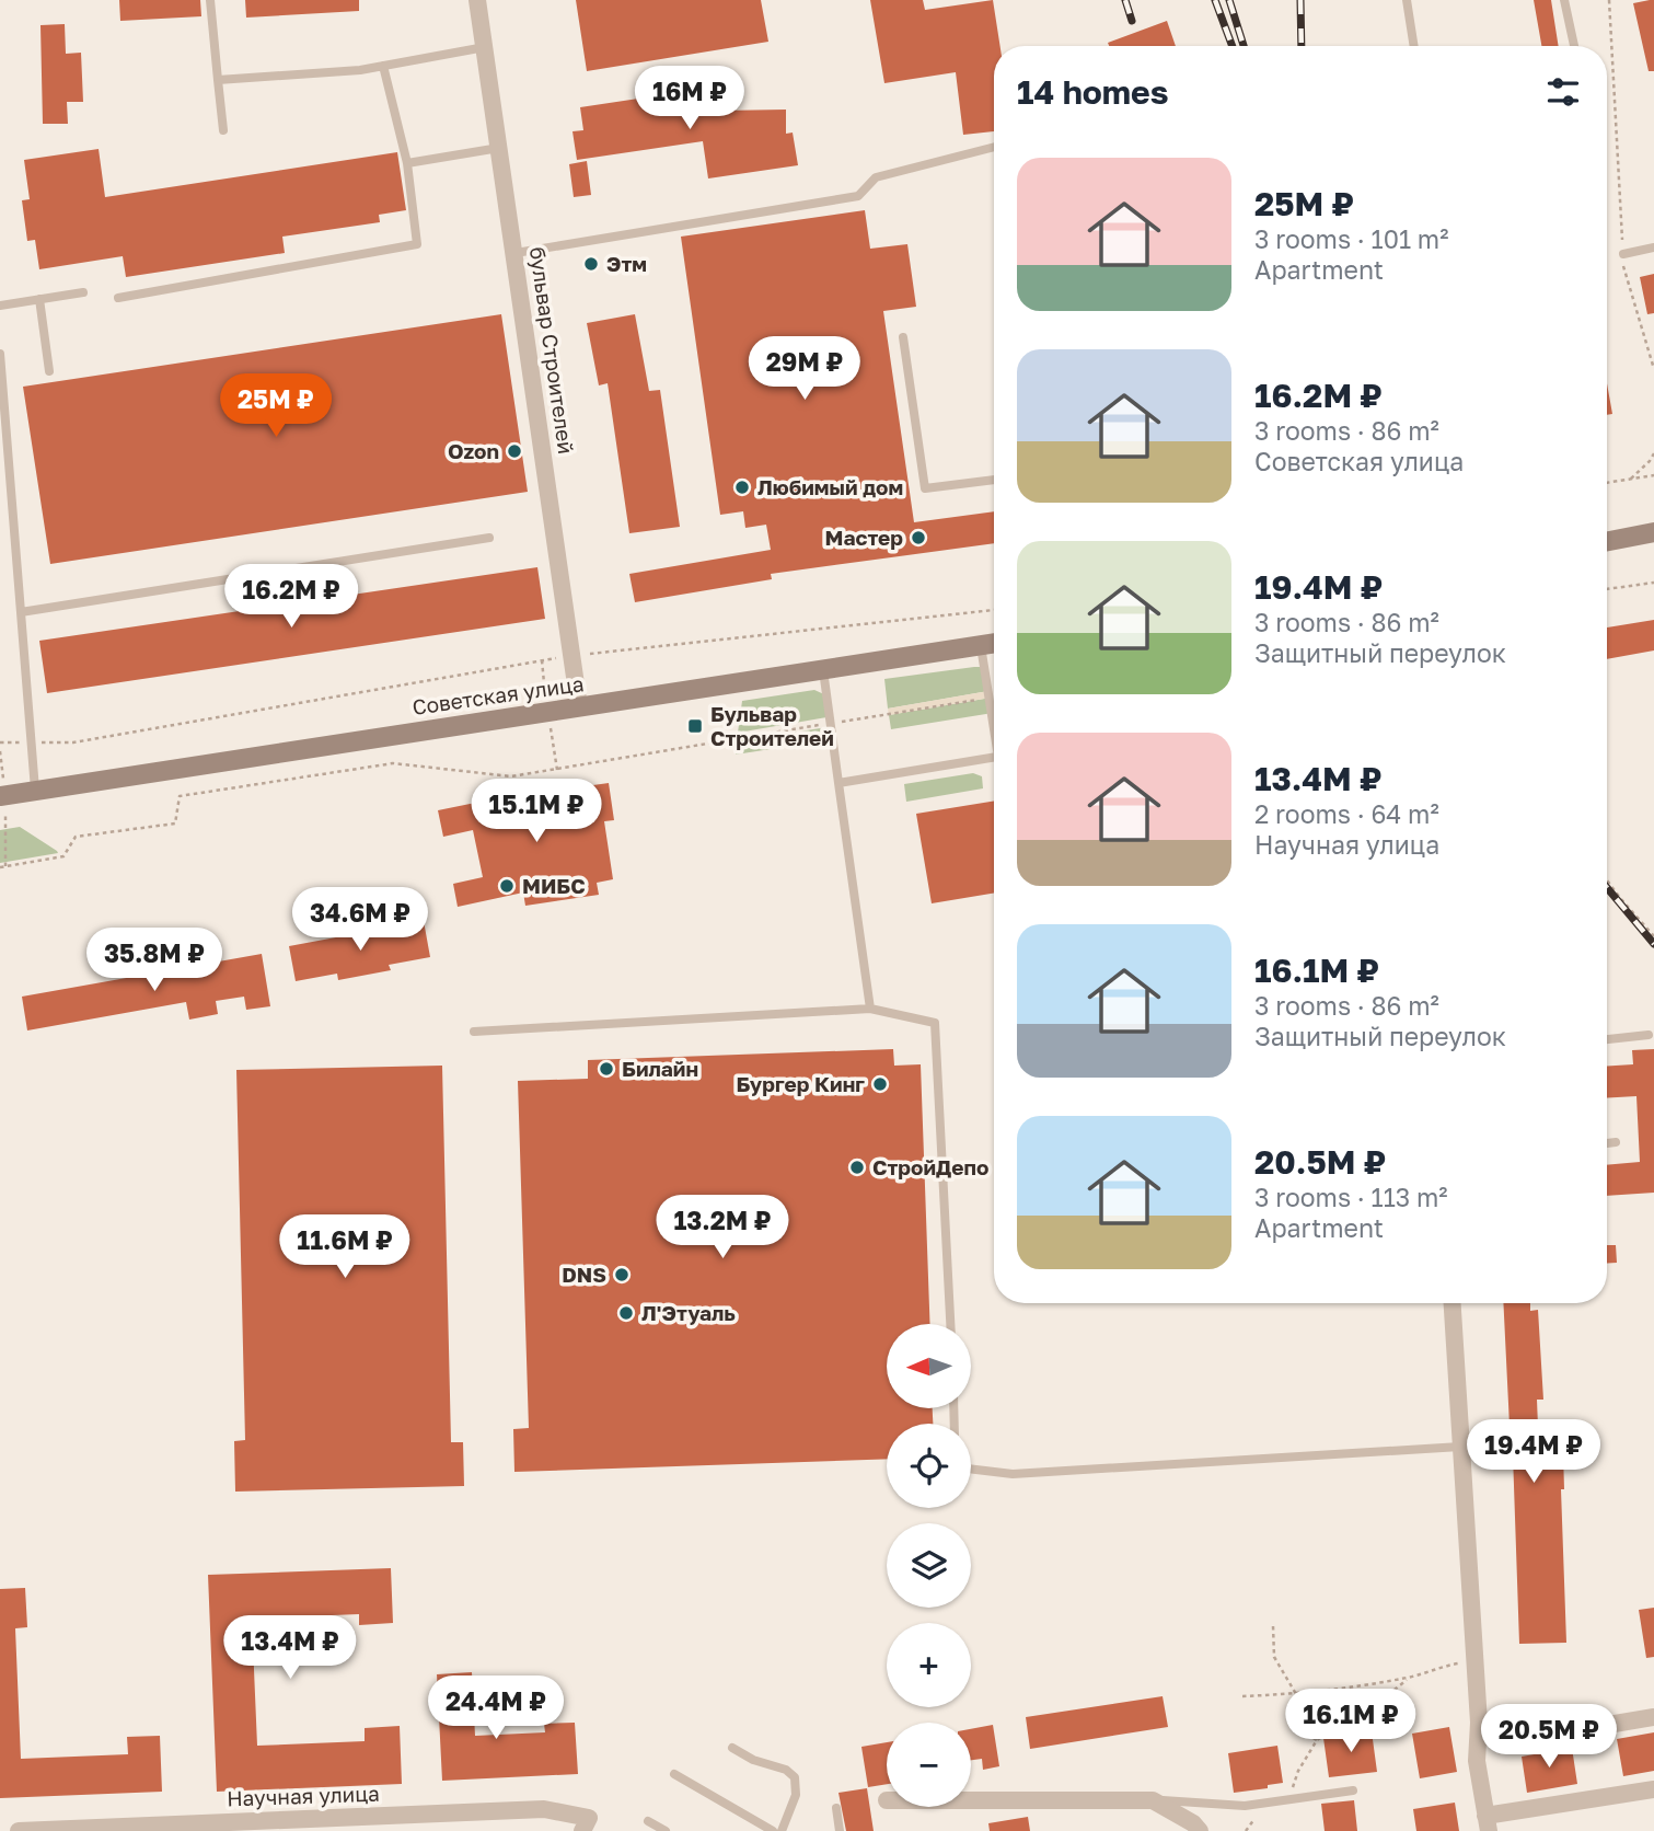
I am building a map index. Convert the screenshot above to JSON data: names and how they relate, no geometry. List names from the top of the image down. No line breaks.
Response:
{"streets":{"main road":["Советская улица"],"street":["бульвар Строителей","Научная улица"]},"crossings":[["бульвар Строителей","Советская улица"]],"places":{"other":["Этм","Ozon","Любимый дом","Мастер","МИБС","Билайн","Бургер Кинг","СтройДепо","DNS","Л'Этуаль"],"transit":["Бульвар Строителей"]},"north":"left","page":{"heading":"14 homes","price":["16M ₽","29M ₽","25M ₽","16.2M ₽","15.1M ₽","34.6M ₽","35.8M ₽","13.2M ₽","11.6M ₽","19.4M ₽","13.4M ₽","24.4M ₽","16.1M ₽","20.5M ₽"],"list":[{"name":"25M ₽","note":"3 rooms · 101 m² · Apartment"},{"name":"16.2M ₽","note":"3 rooms · 86 m² · Советская улица"},{"name":"19.4M ₽","note":"3 rooms · 86 m² · Защитный переулок"},{"name":"13.4M ₽","note":"2 rooms · 64 m² · Научная улица"},{"name":"16.1M ₽","note":"3 rooms · 86 m² · Защитный переулок"},{"name":"20.5M ₽","note":"3 rooms · 113 m² · Apartment"}],"map_buttons":["+","−"]}}
